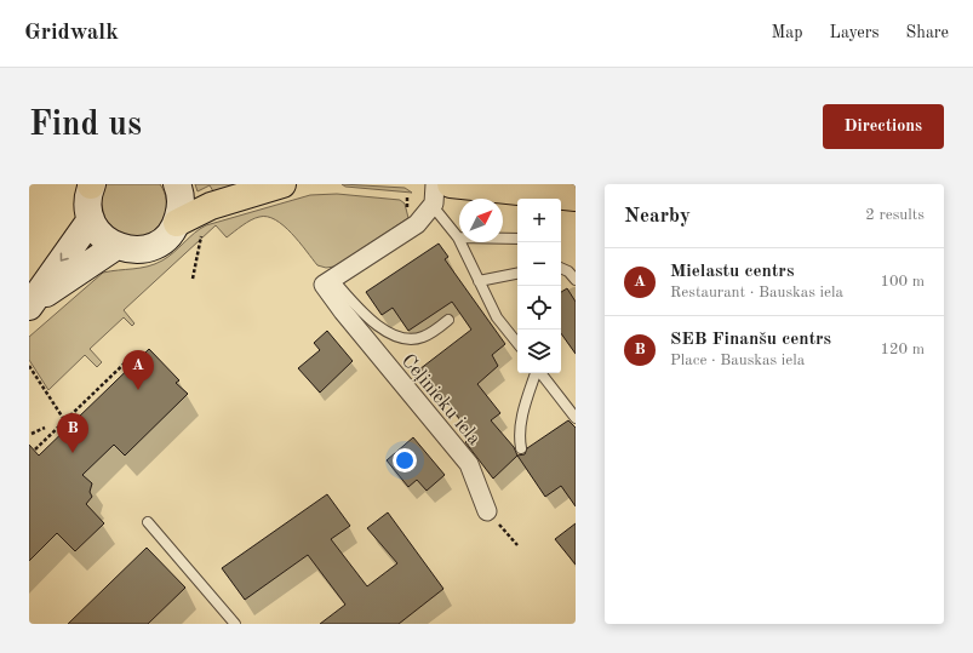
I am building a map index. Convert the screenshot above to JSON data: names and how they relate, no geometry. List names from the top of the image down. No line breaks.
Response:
{"streets":{"street":["Ceļinieku iela"]},"north":"top right","page":{"header":"Gridwalk","nav":["Map","Layers","Share"],"buttons":"Directions","title":"Find us","heading":["Nearby","2 results"],"map_buttons":["+","−"],"list":[{"mark":"A","name":"Mielastu centrs","note":"Restaurant · Bauskas iela","value":"100 m"},{"mark":"B","name":"SEB Finanšu centrs","note":"Place · Bauskas iela","value":"120 m"}],"pins":["A","B"]}}
